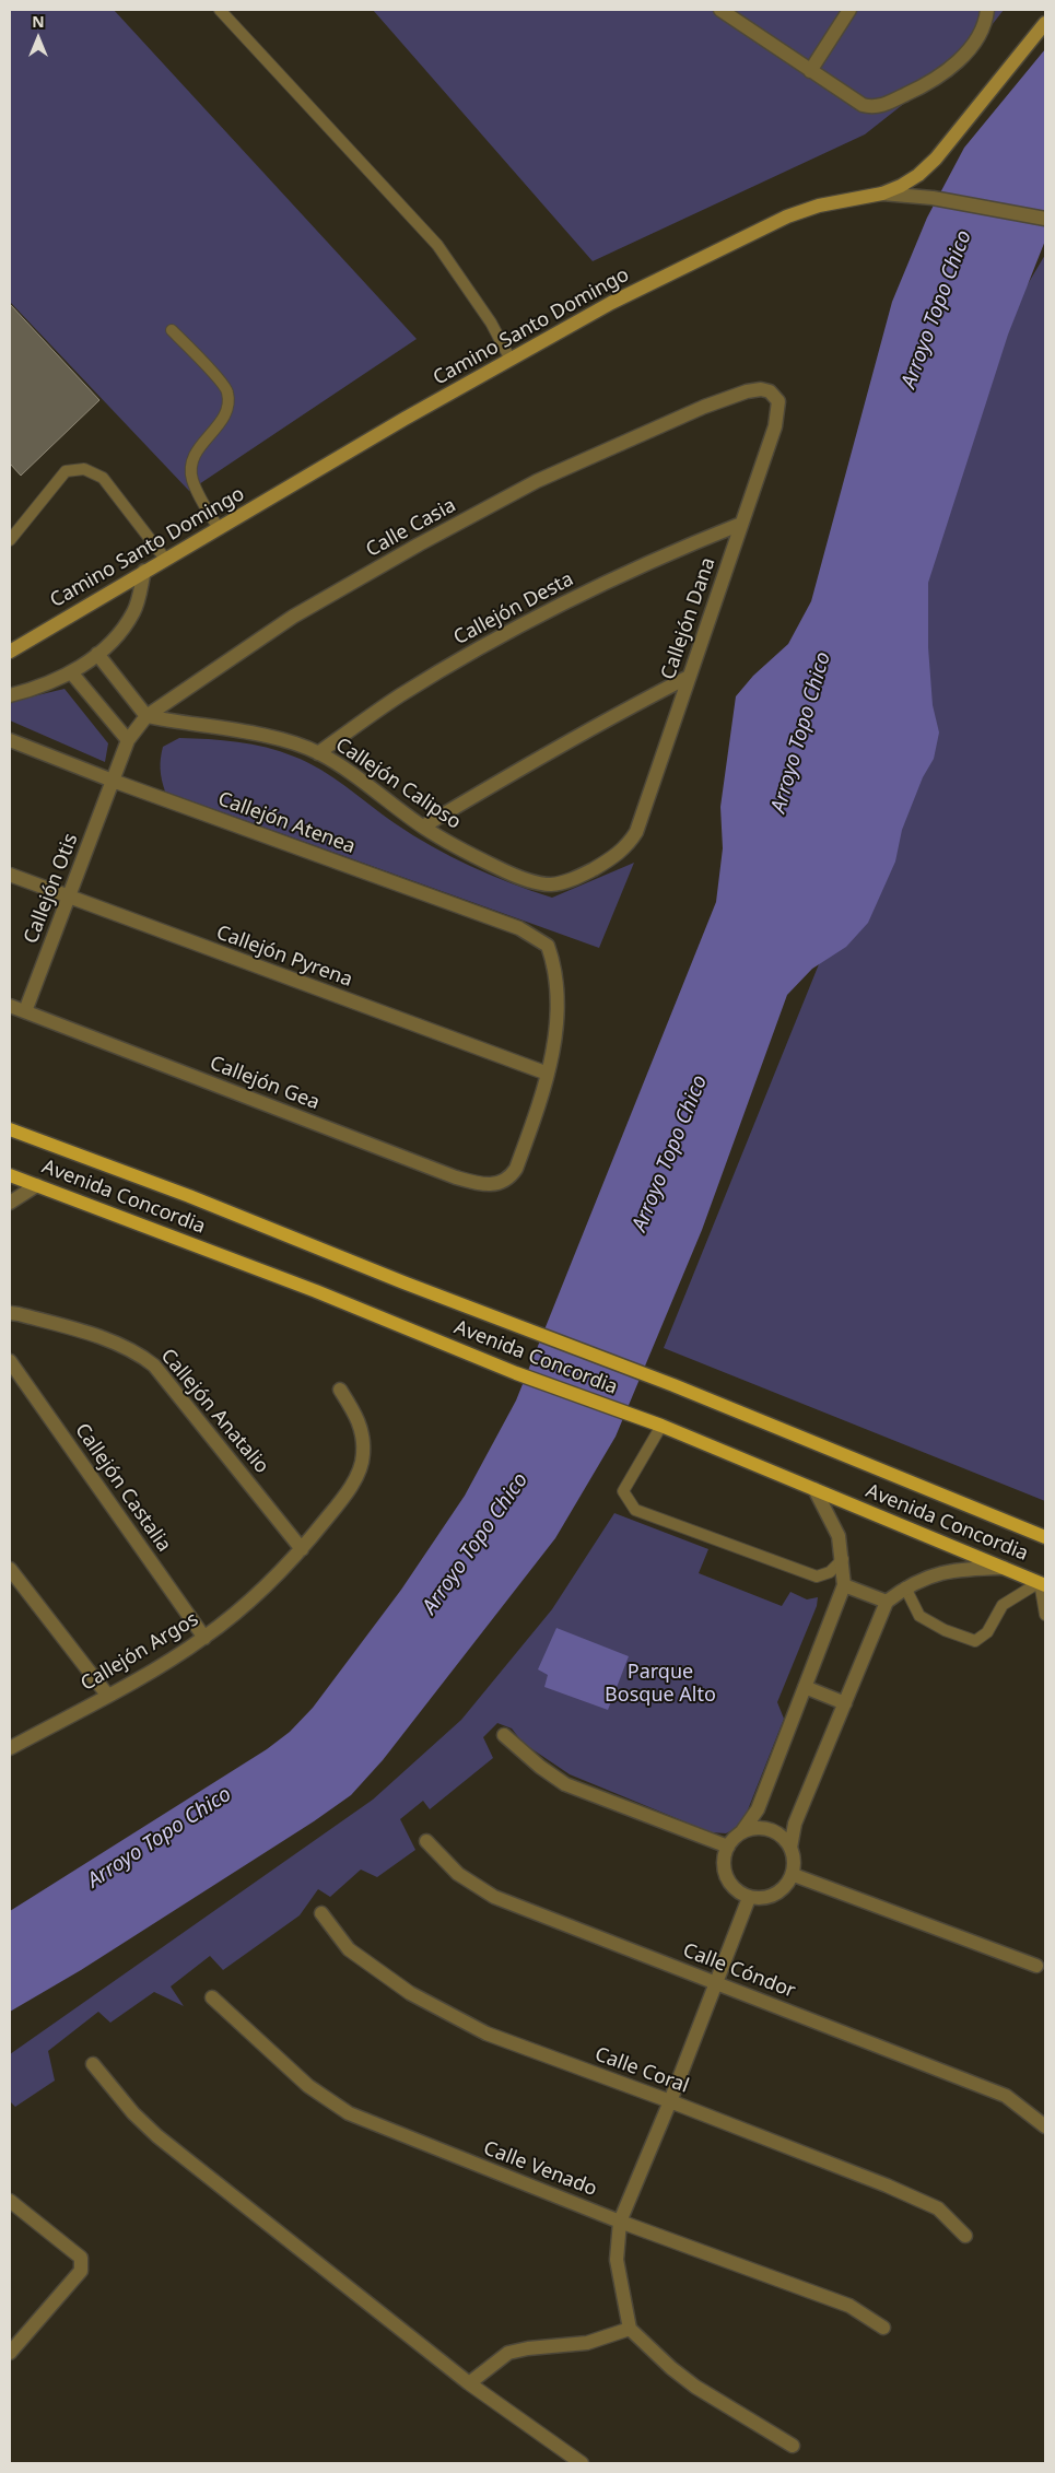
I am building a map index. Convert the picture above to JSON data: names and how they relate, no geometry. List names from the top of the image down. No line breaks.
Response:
{"streets":{"main road":["Avenida Concordia"],"street":["Camino Santo Domingo","Calle Casia","Callejón Desta","Callejón Dana","Callejón Calipso","Callejón Atenea","Callejón Otis","Callejón Pyrena","Callejón Gea","Callejón Anatalio","Callejón Castalia","Callejón Argos","Calle Cóndor","Calle Coral","Calle Venado"]},"crossings":[["Calle Casia","Callejón Dana"],["Calle Casia","Callejón Calipso"],["Calle Casia","Callejón Atenea"],["Calle Casia","Callejón Otis"],["Callejón Desta","Callejón Dana"],["Callejón Desta","Callejón Calipso"],["Callejón Dana","Callejón Calipso"],["Callejón Atenea","Callejón Otis"],["Callejón Atenea","Callejón Pyrena"],["Callejón Atenea","Callejón Gea"],["Callejón Otis","Callejón Pyrena"],["Callejón Otis","Callejón Gea"],["Callejón Pyrena","Callejón Gea"],["Callejón Anatalio","Callejón Argos"],["Callejón Castalia","Callejón Argos"]],"water":["Arroyo Topo Chico"],"parks":["Parque Bosque Alto"],"north":"top"}
